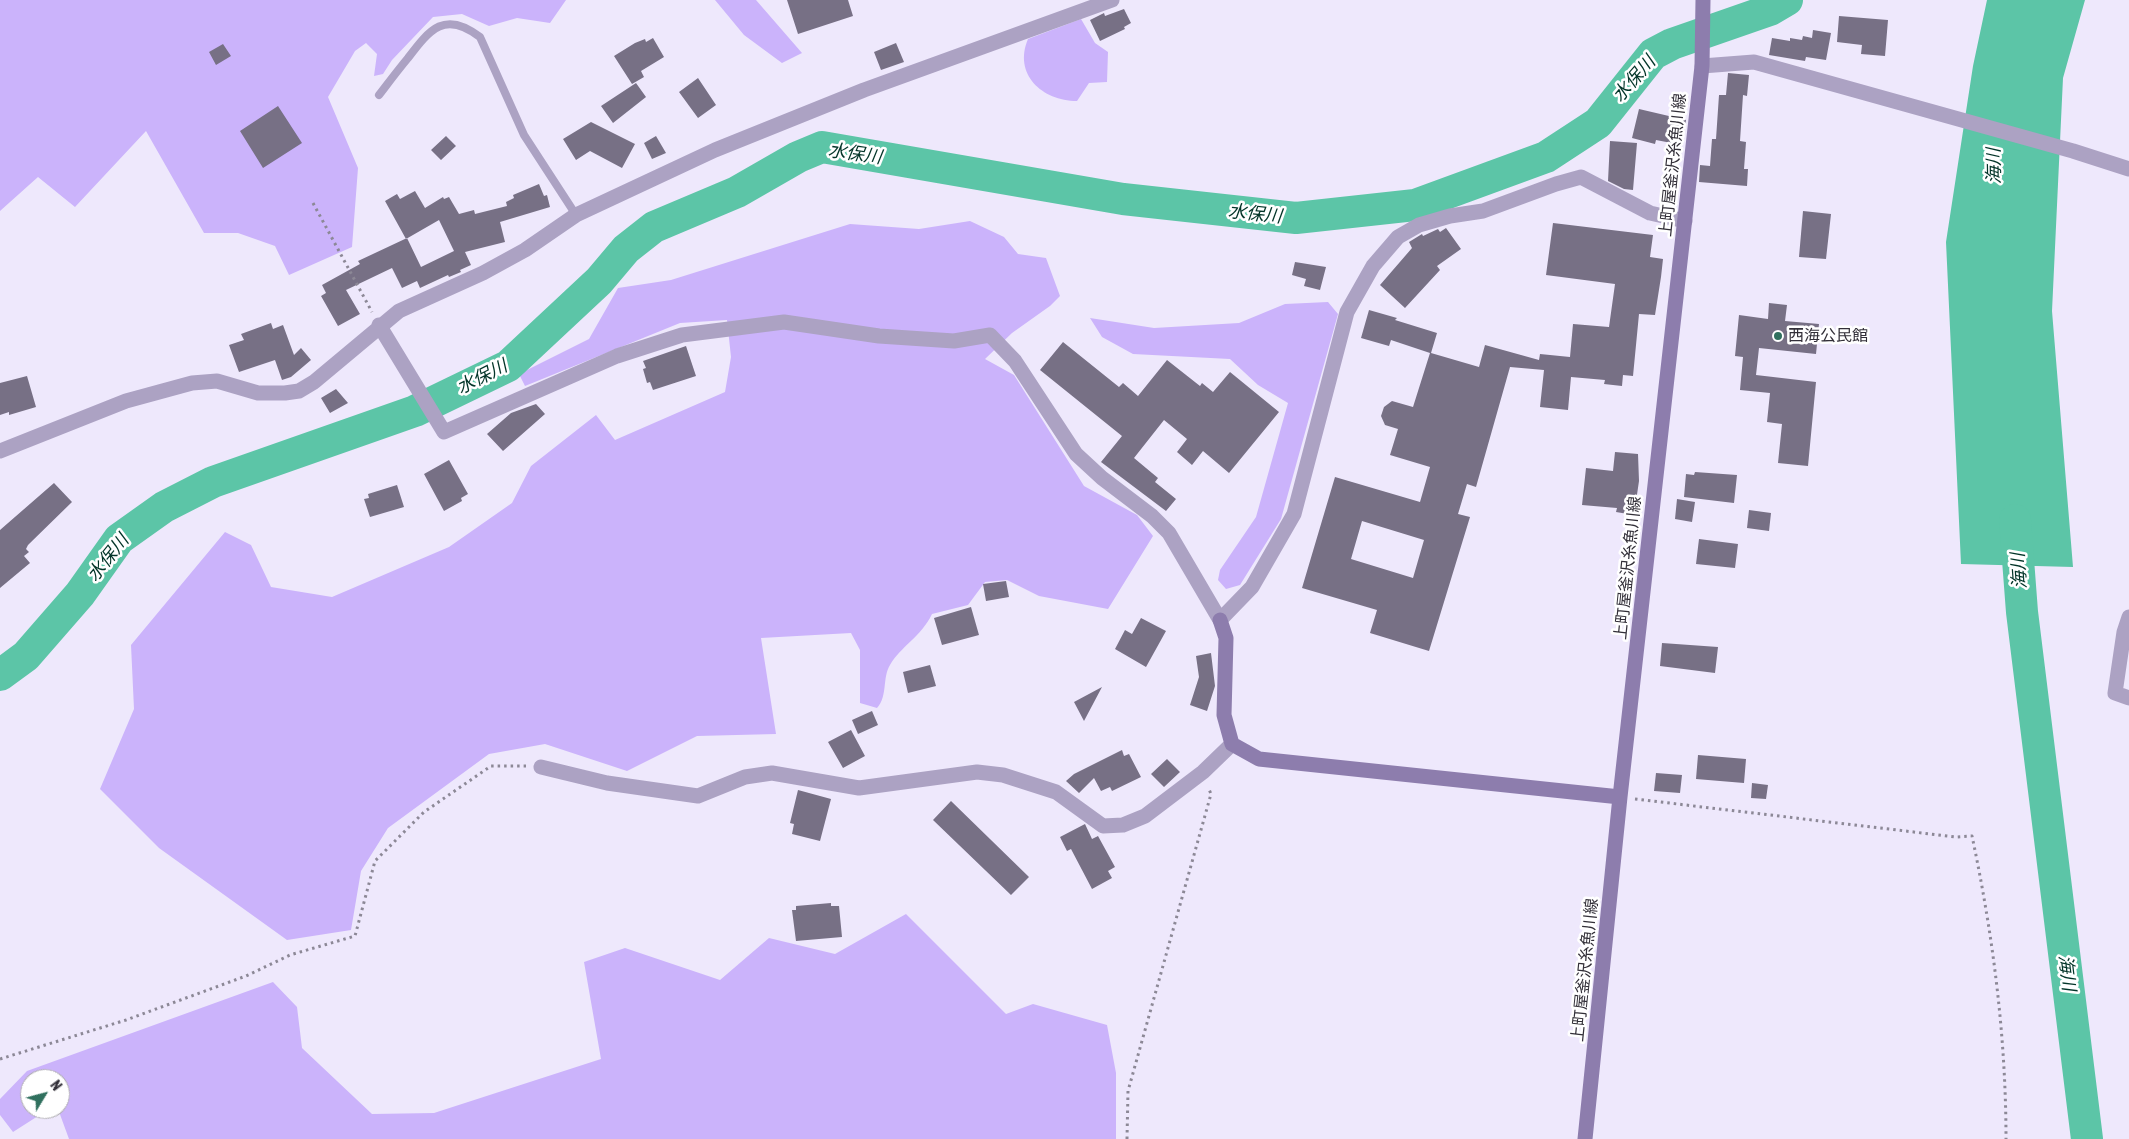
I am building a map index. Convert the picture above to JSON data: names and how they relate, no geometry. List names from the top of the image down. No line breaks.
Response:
{"streets":{"main road":["上町屋釜沢糸魚川線"]},"water":["水保川","海川"],"places":["西海公民館"],"north":"top right"}
